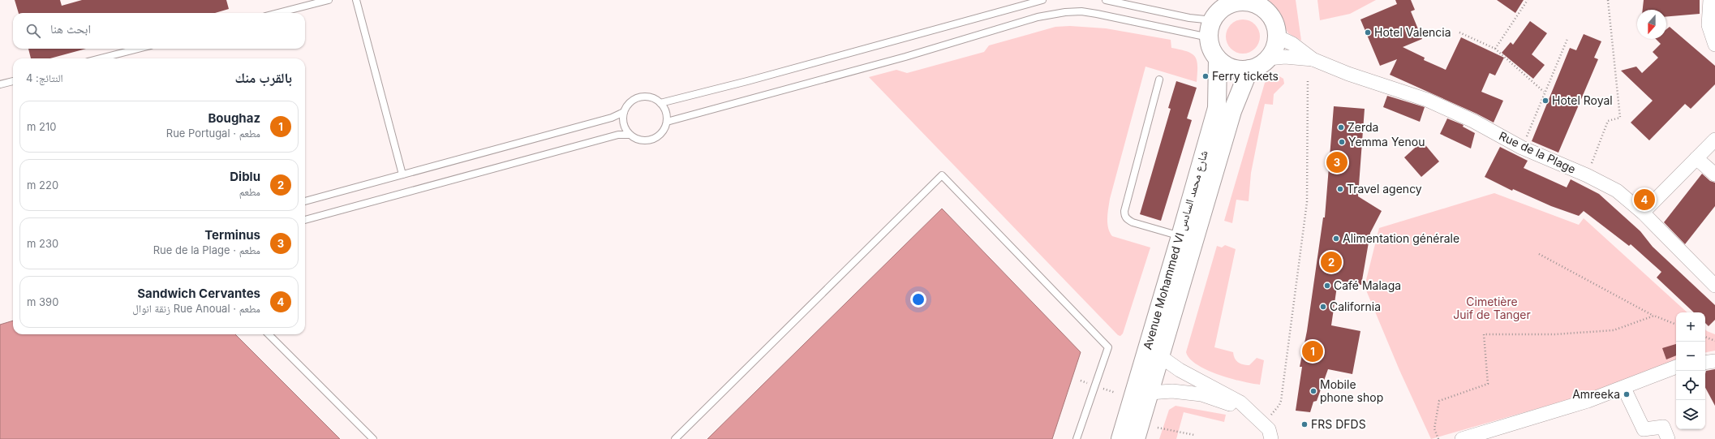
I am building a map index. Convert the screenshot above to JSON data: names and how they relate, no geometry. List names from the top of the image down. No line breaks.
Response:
{"streets":{"main road":["Avenue Mohammed VI شارع محمد السادس"],"street":["Rue de la Plage"]},"parks":["Cimetière Juif de Tanger"],"places":["Hotel Valencia","Ferry tickets","Hotel Royal","Zerda","Yemma Yenou","Travel agency","Alimentation générale","Café Malaga","California","Mobile phone shop","Amreeka","FRS DFDS"],"north":"bottom","page":{"search":"ابحث هنا","heading":["بالقرب منك","النتائج: 4"],"list":[{"mark":"1","name":"Boughaz","note":"مطعم · Rue Portugal","value":"210 m"},{"mark":"2","name":"Diblu","note":"مطعم","value":"220 m"},{"mark":"3","name":"Terminus","note":"مطعم · Rue de la Plage","value":"230 m"},{"mark":"4","name":"Sandwich Cervantes","note":"مطعم · Rue Anoual زنقة انوال","value":"390 m"}],"pins":["3","4","2","1"],"map_buttons":["+","−"]}}
